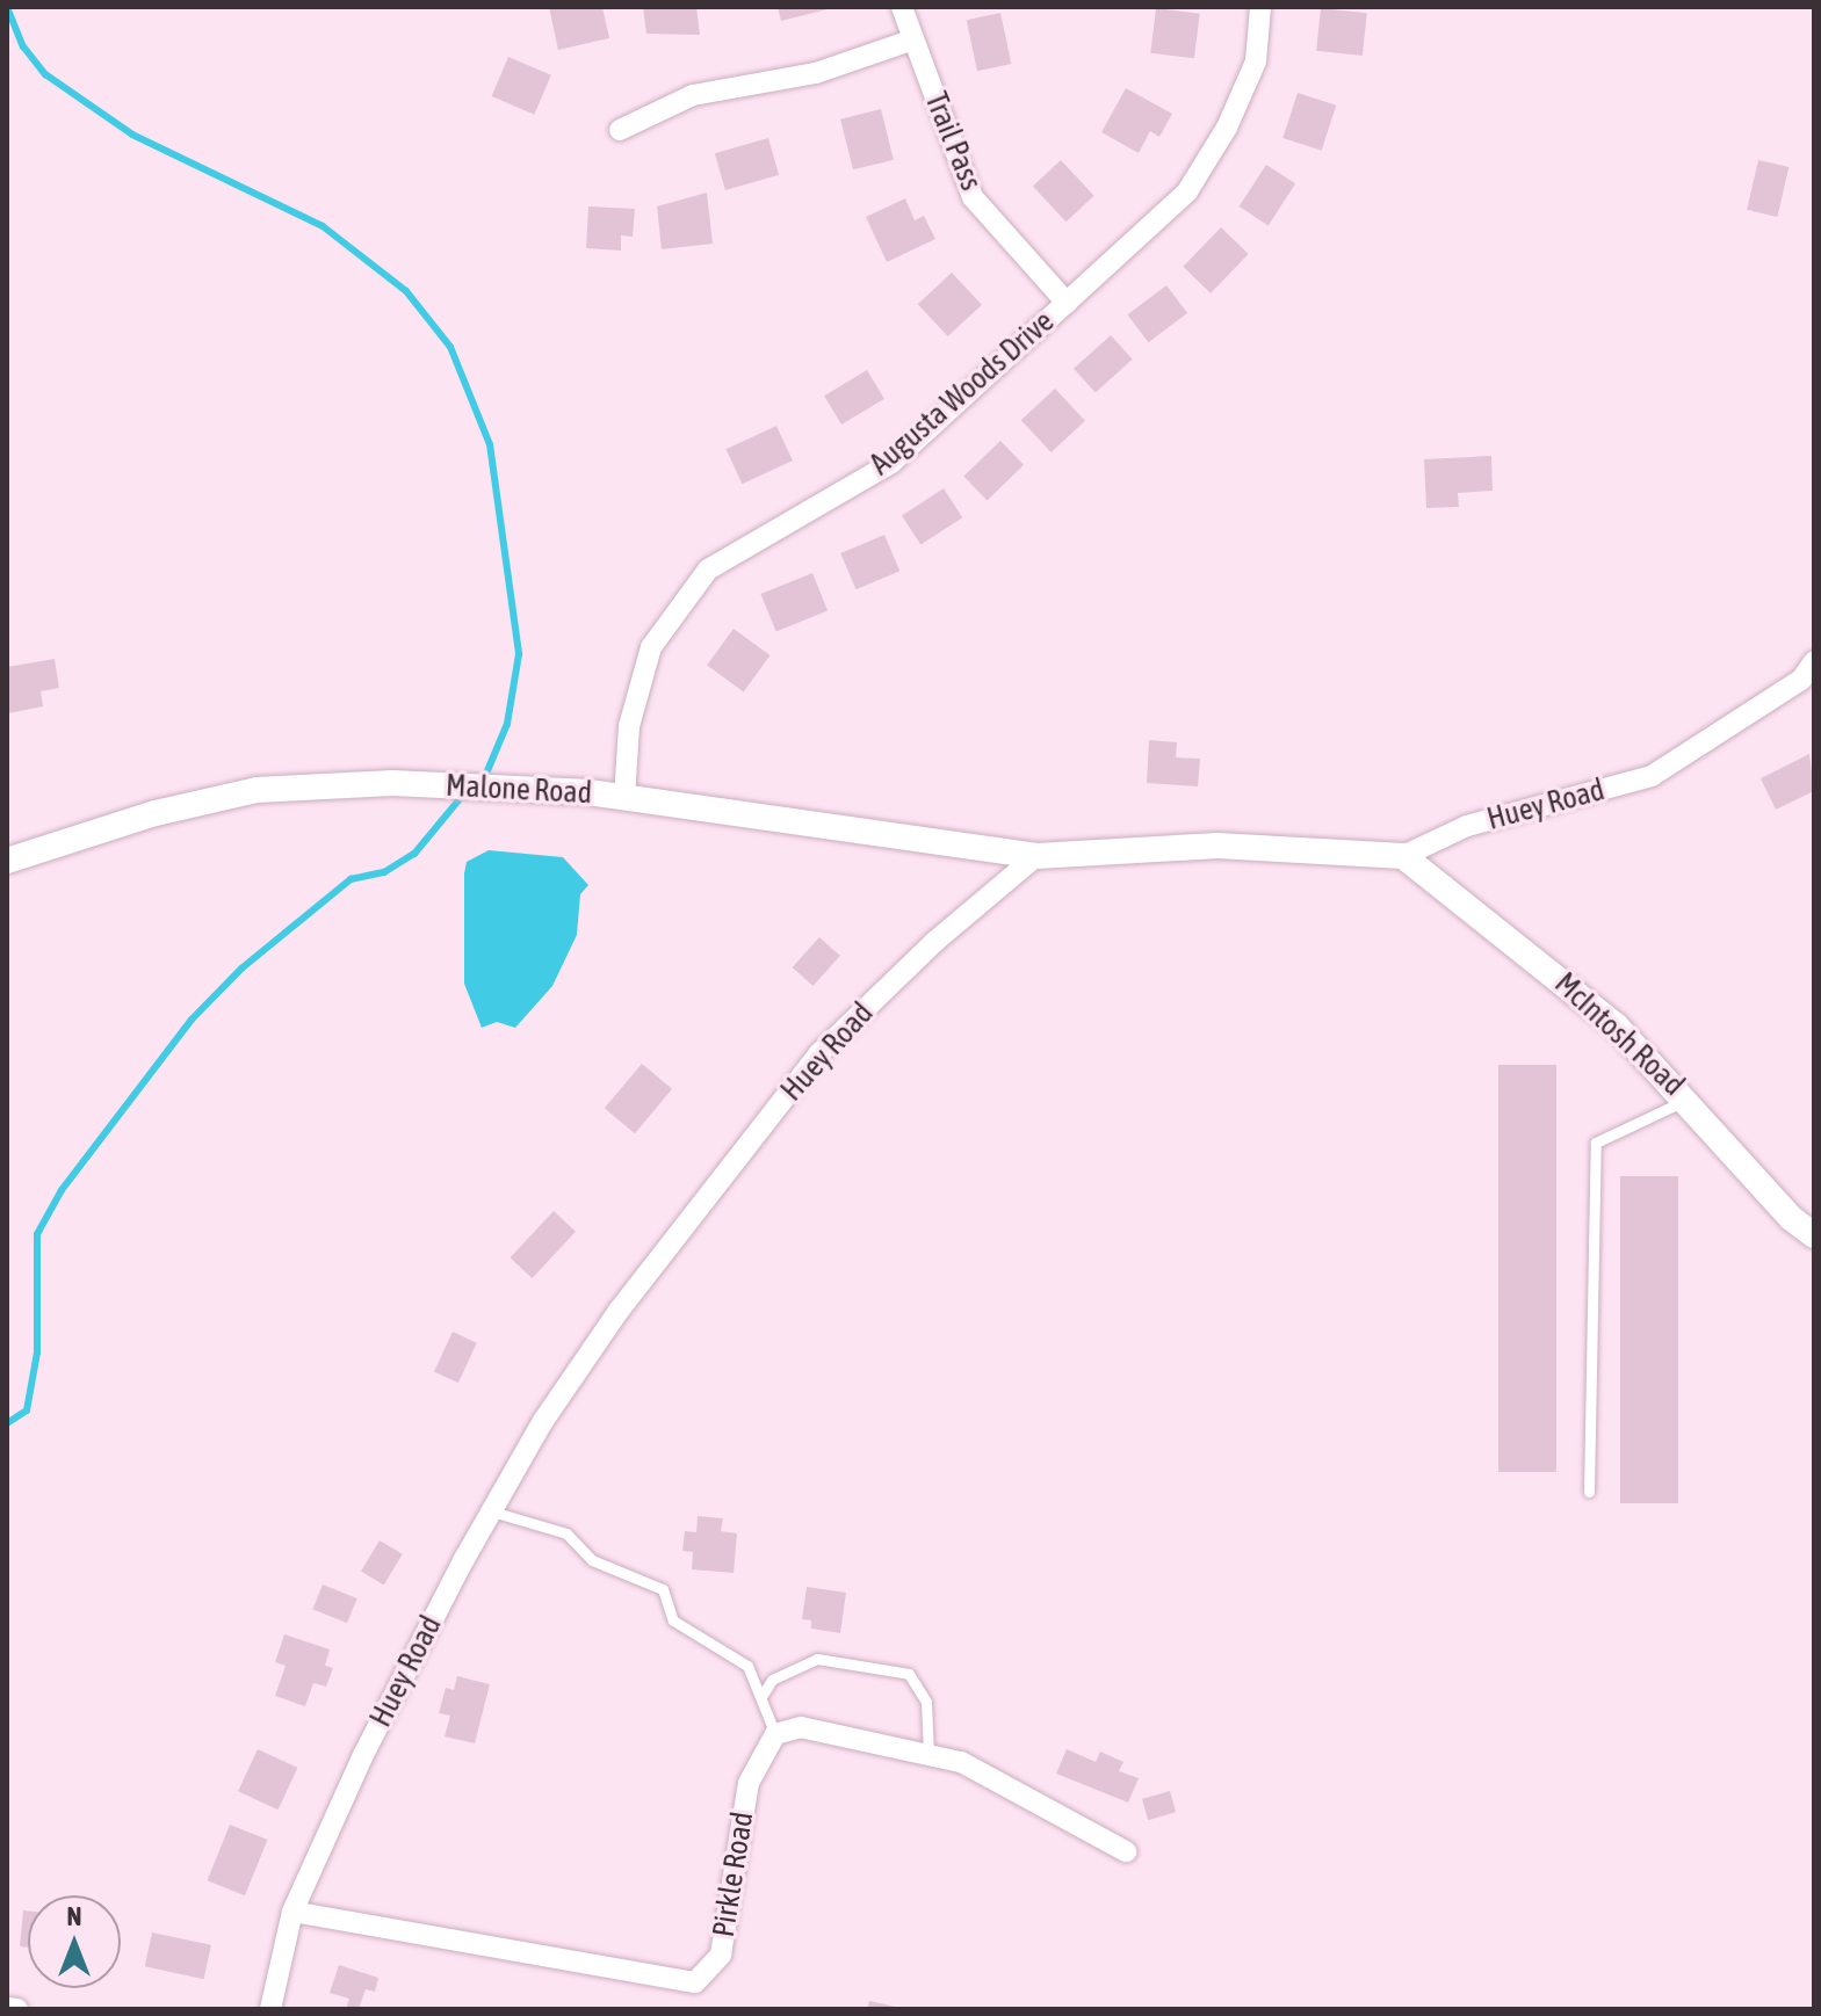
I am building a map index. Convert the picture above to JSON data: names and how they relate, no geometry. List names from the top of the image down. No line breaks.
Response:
{"streets":{"street":["Trail Pass","Augusta Woods Drive","Malone Road","Huey Road","McIntosh Road","Pirkle Road"]},"crossings":[["Trail Pass","Augusta Woods Drive"],["Augusta Woods Drive","Malone Road"],["Malone Road","Huey Road"],["Huey Road","McIntosh Road"],["Huey Road","Pirkle Road"]],"north":"top"}
